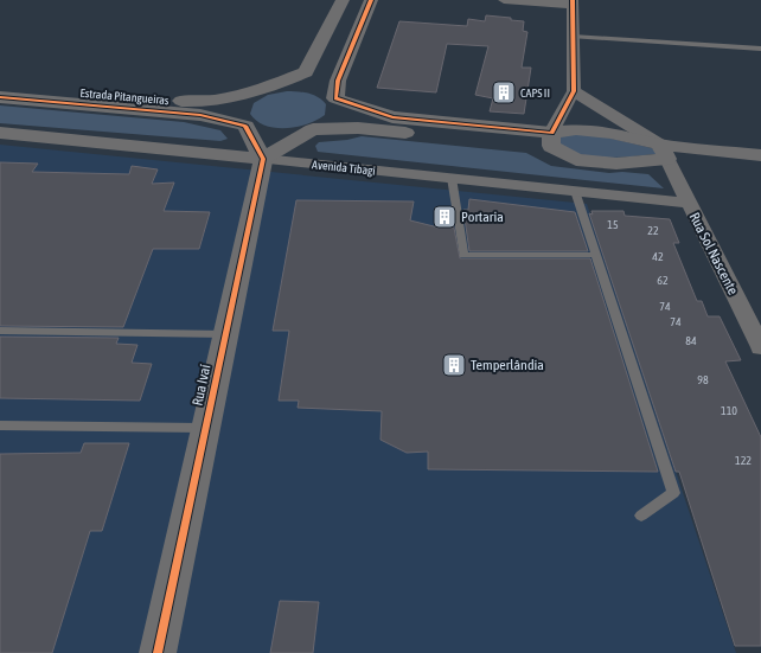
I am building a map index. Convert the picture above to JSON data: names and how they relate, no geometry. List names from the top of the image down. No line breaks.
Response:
{"streets":{"street":["Estrada Pitangueiras","Avenida Tibagi","Rua Sol Nascente","Rua Ivaí"]},"crossings":[["Avenida Tibagi","Rua Sol Nascente"],["Avenida Tibagi","Rua Ivaí"]],"places":{"building":["CAPS II","Portaria","Temperlândia"]},"house_numbers":["15","22","42","62","74","74","84","98","110","122"]}
